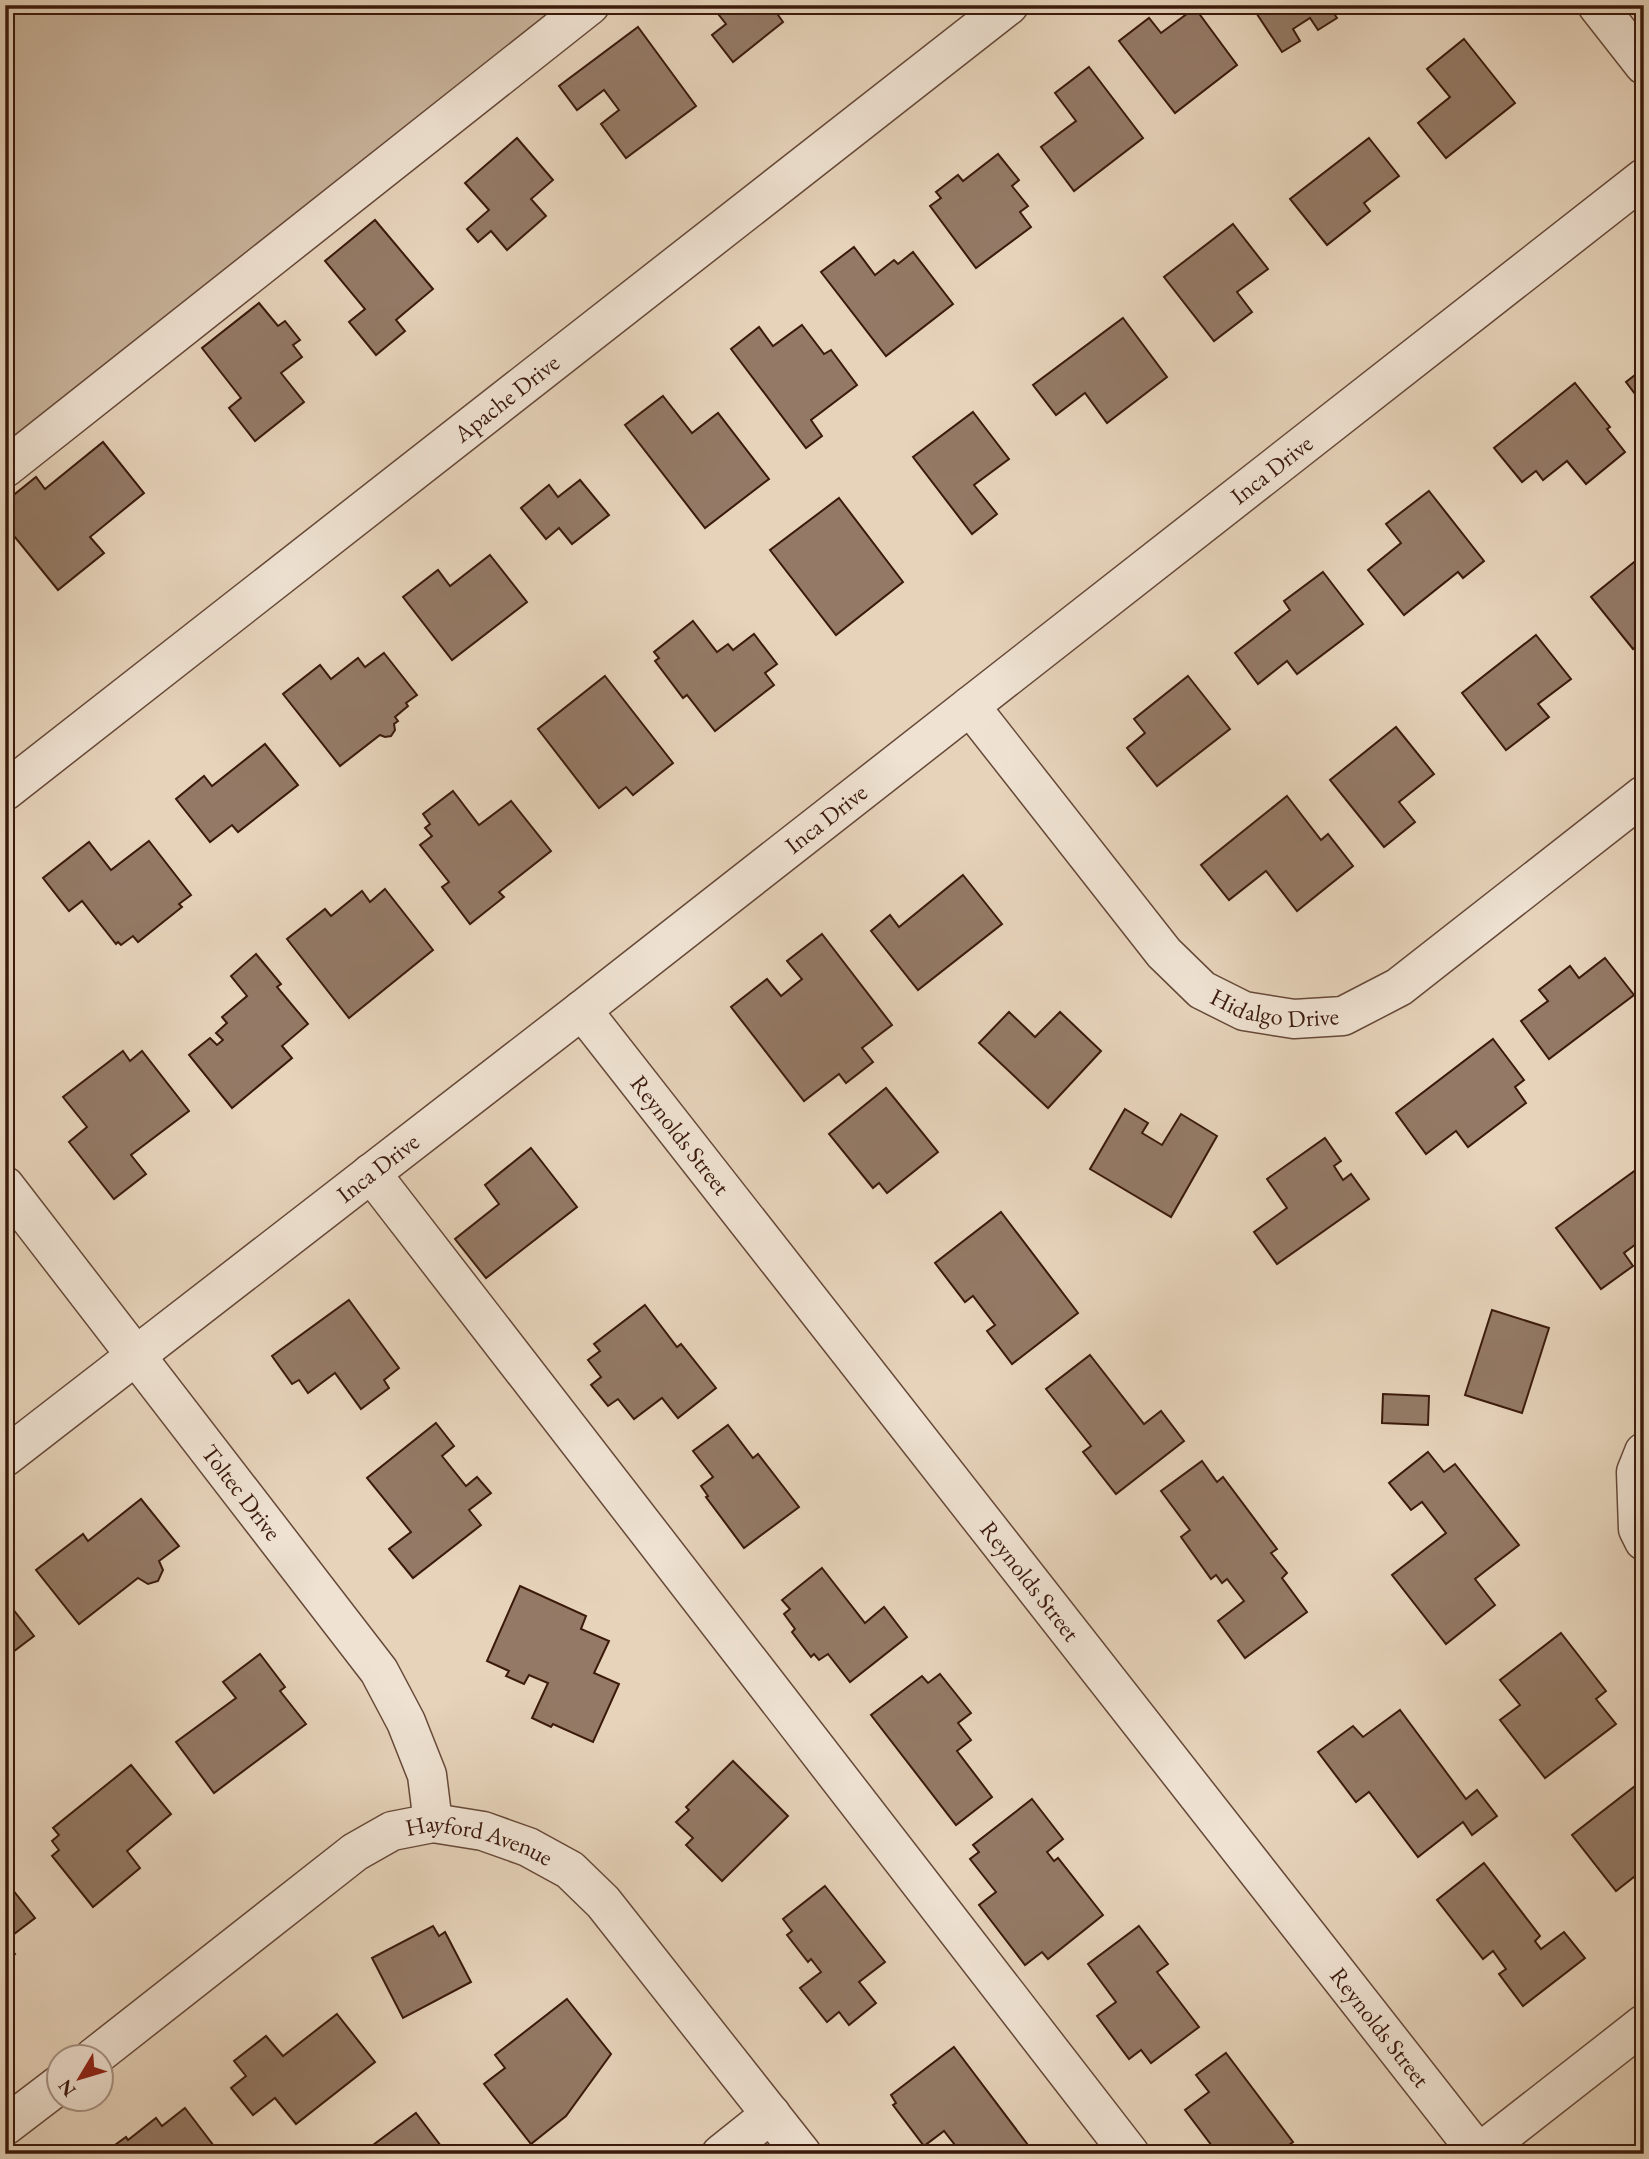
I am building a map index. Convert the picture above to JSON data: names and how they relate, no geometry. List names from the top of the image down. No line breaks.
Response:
{"streets":{"street":["Apache Drive","Inca Drive","Hidalgo Drive","Reynolds Street","Toltec Drive","Hayford Avenue"]},"crossings":[["Inca Drive","Hidalgo Drive"],["Inca Drive","Reynolds Street"],["Inca Drive","Toltec Drive"],["Toltec Drive","Hayford Avenue"]],"north":"bottom left"}
